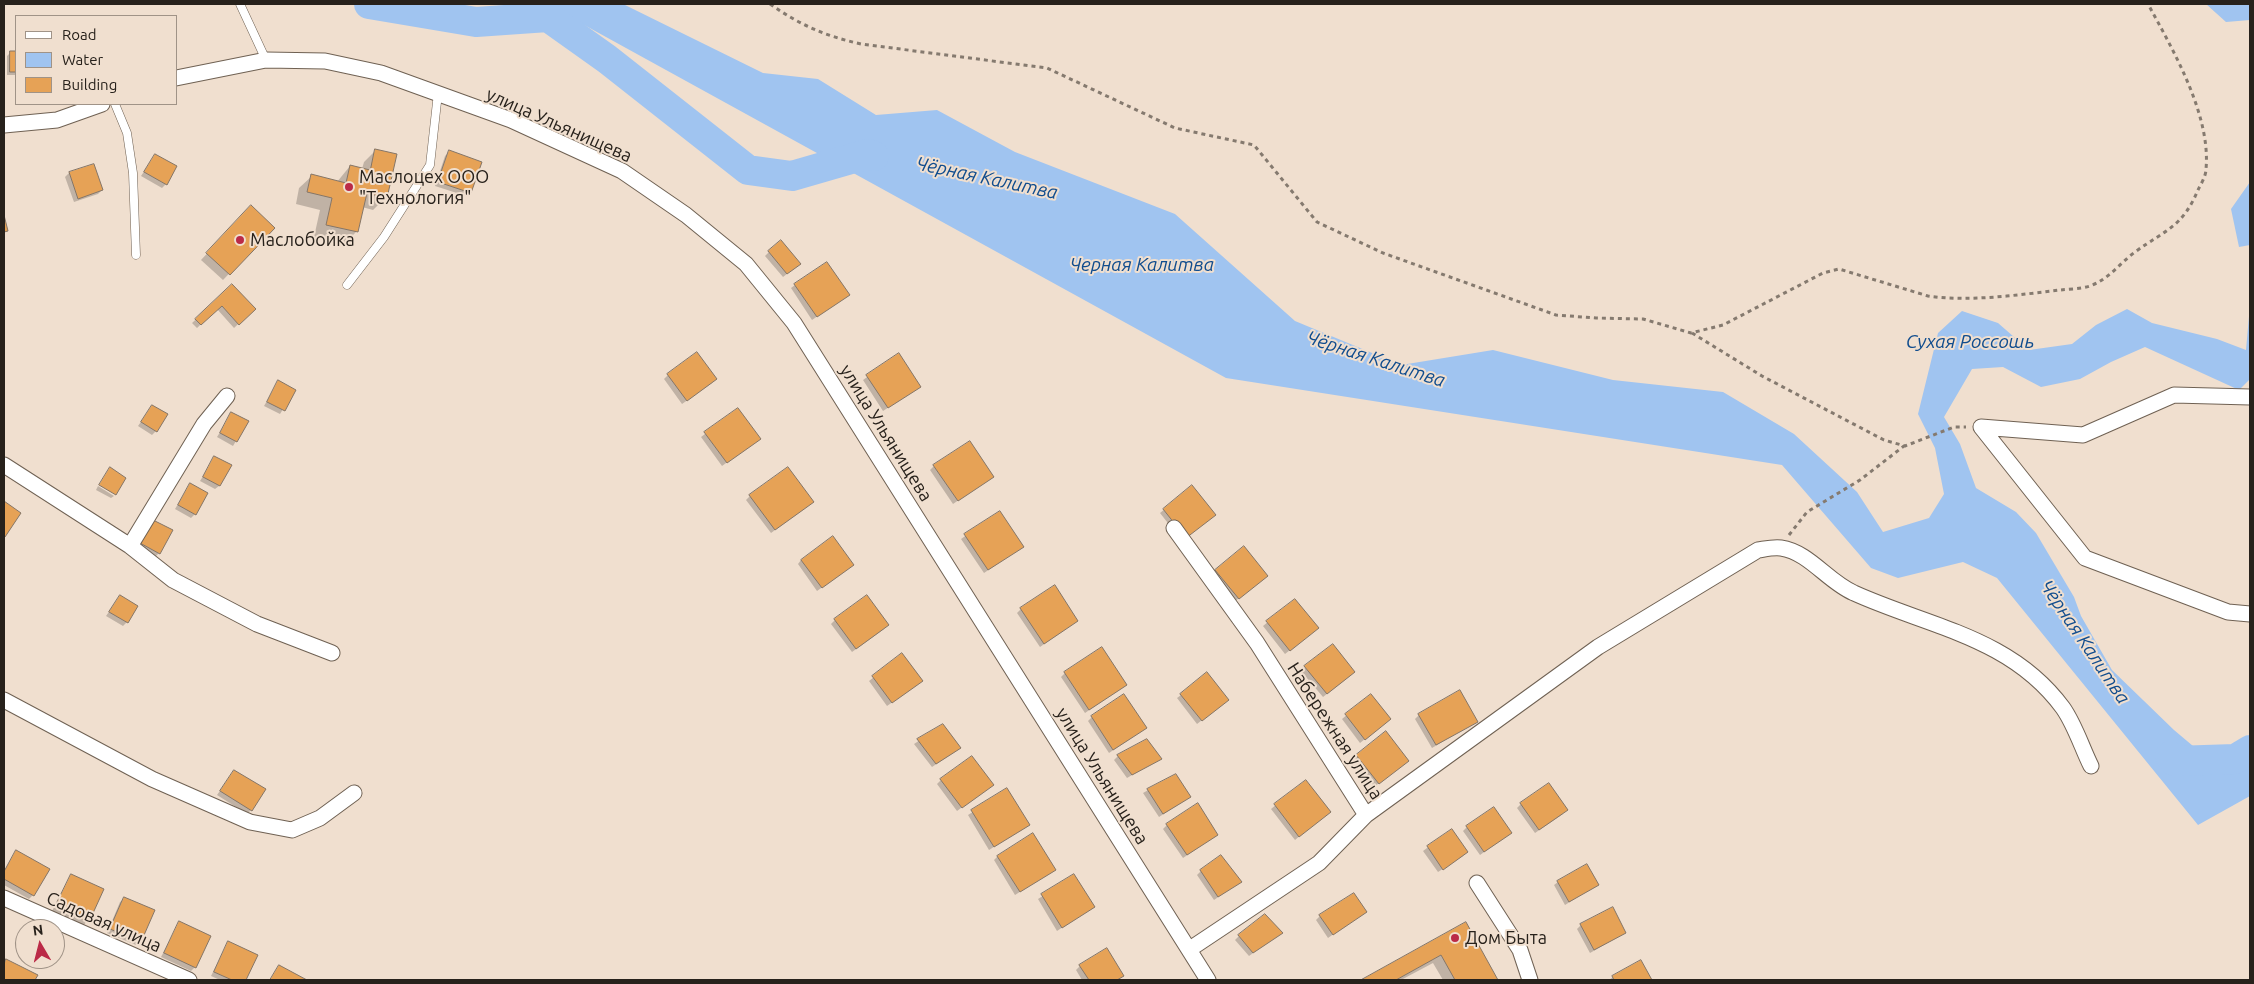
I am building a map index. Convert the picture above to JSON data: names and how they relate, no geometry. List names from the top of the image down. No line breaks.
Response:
{"streets":{"street":["улица Ульянищева","Набережная улица","Садовая улица"]},"water":["Чёрная Калитва","Черная Калитва","Сухая Россошь"],"places":["Маслоцех ООО \"Технология\"","Маслобойка","Дом Быта"],"legend":["Road","Water","Building"],"north":"top"}
